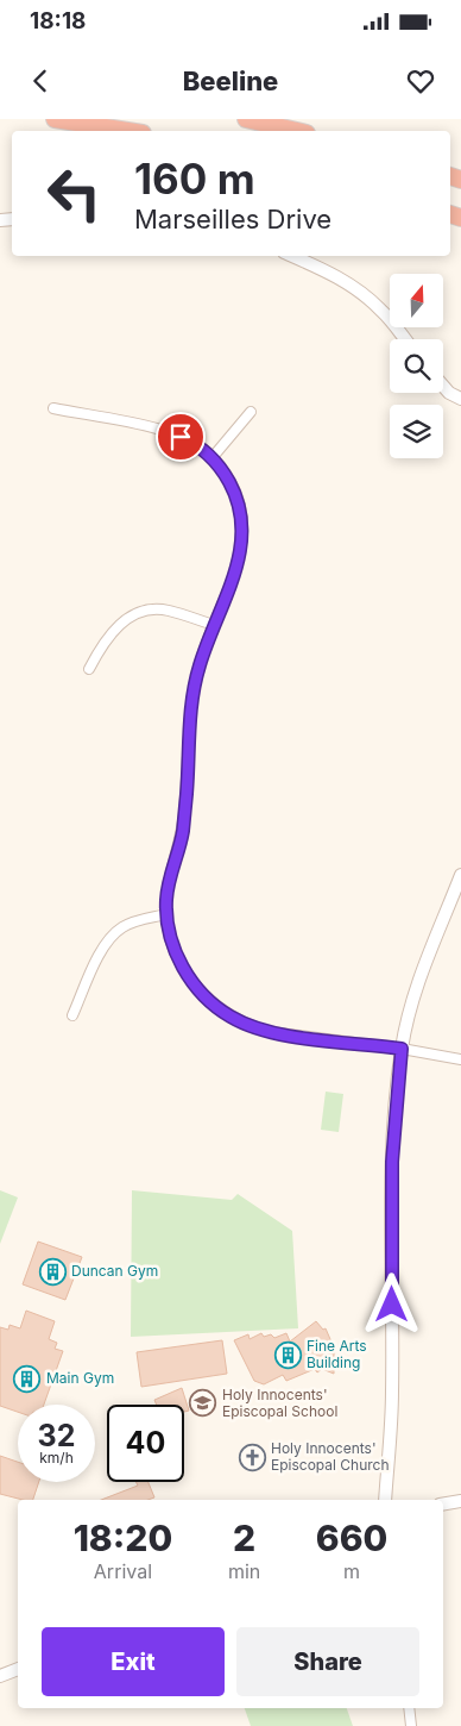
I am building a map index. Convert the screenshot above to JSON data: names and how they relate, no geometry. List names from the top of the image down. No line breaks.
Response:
{"places":{"building":["Duncan Gym","Fine Arts Building","Main Gym"],"school or university":["Holy Innocents' Episcopal School"],"church":["Holy Innocents' Episcopal Church"]},"north":"top","page":{"status":"18:18","header":"Beeline","turn":["160 m","Marseilles Drive"],"speed":"32 km/h","limit":"40","eta":["18:20","Arrival","2","min","660","m"],"buttons":["Exit","Share"]}}
